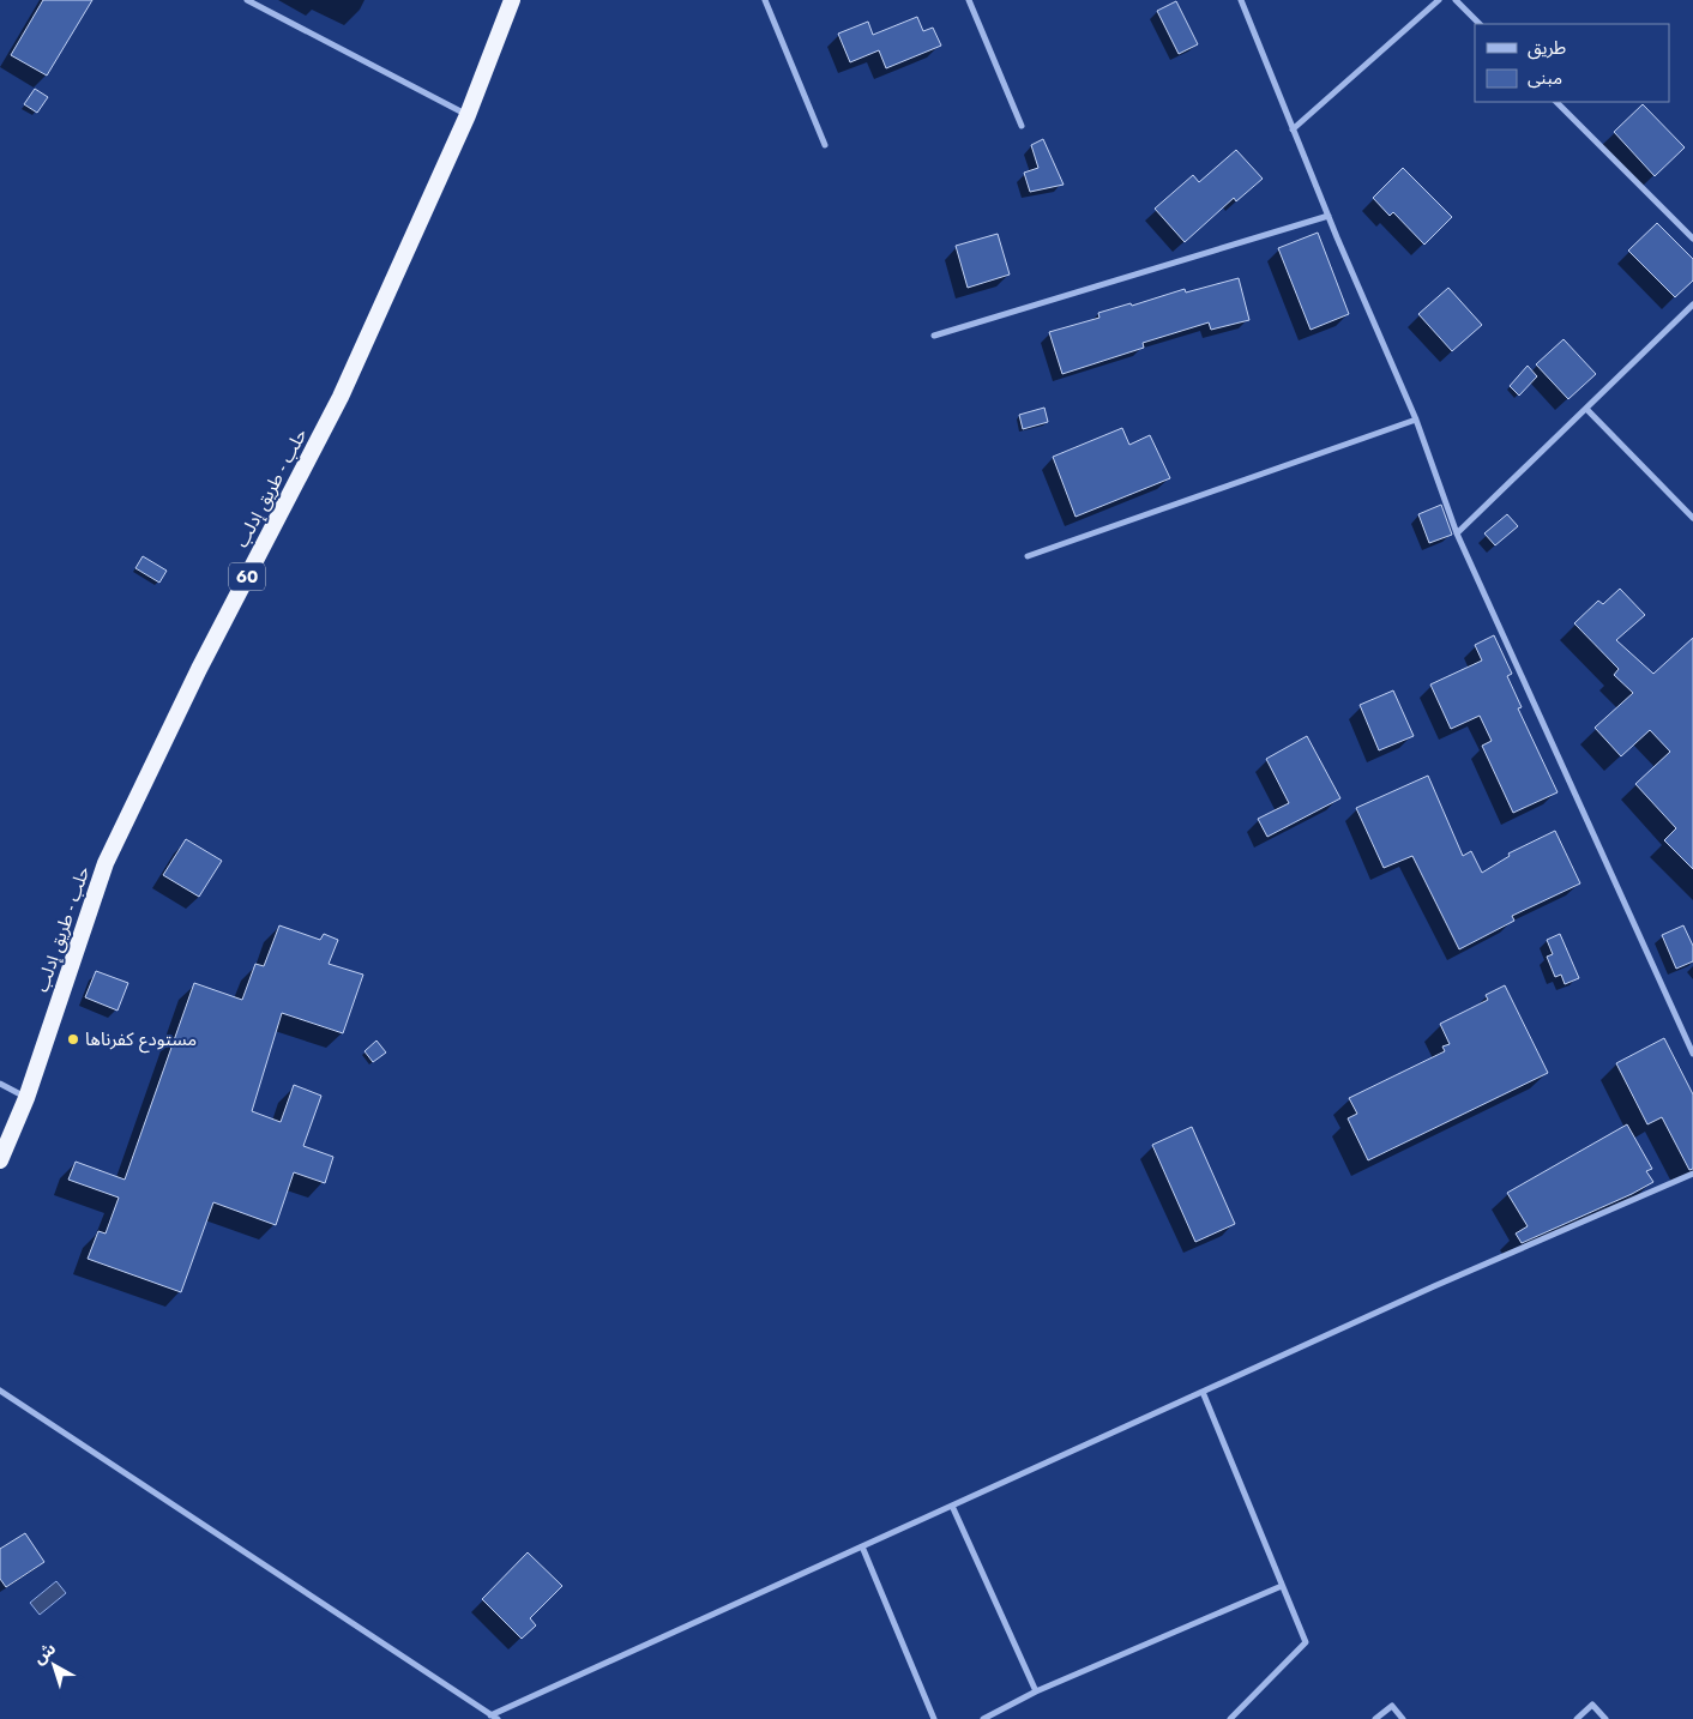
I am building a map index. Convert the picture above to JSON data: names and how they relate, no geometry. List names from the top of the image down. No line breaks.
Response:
{"streets":{"highway":["حلب - طريق إدلب","60"]},"places":["مستودع كفرناها"],"legend":["طريق","مبنى"],"north":"top left"}
